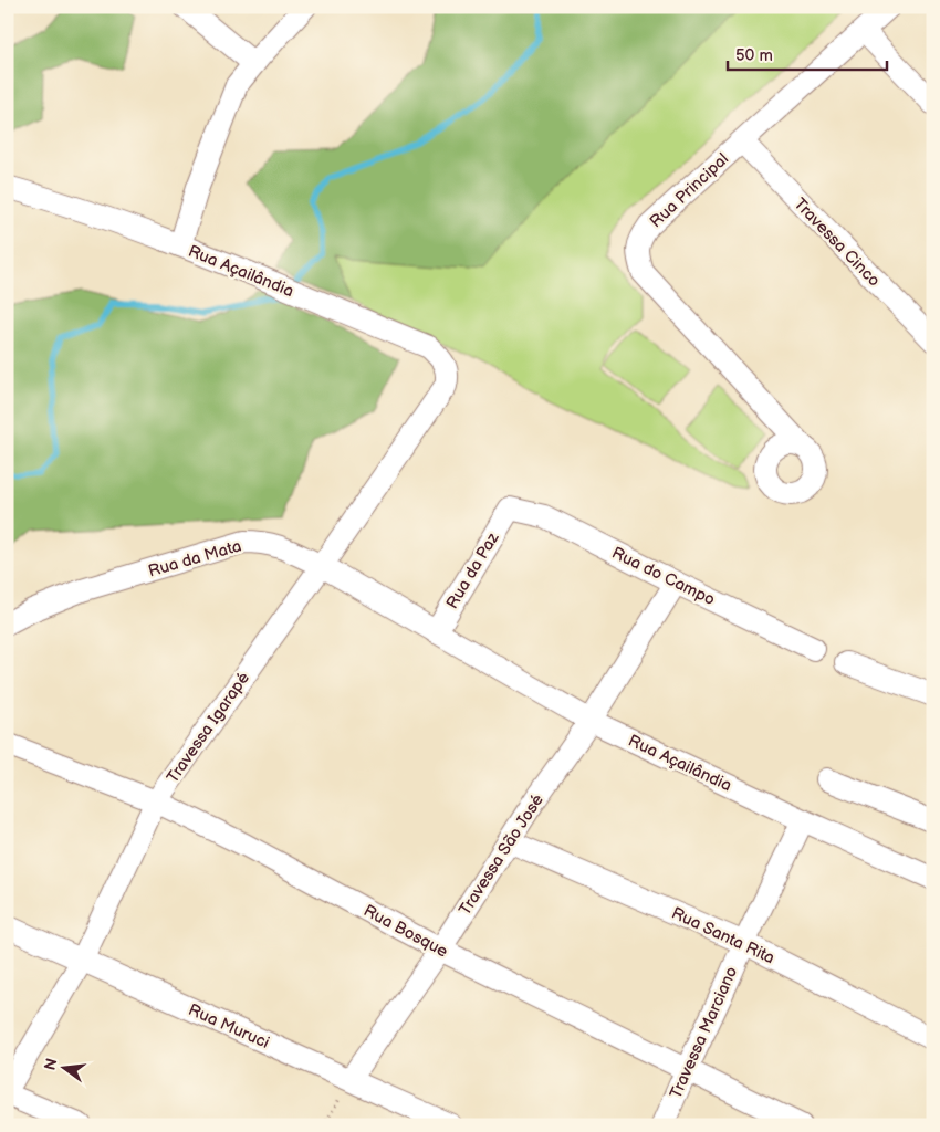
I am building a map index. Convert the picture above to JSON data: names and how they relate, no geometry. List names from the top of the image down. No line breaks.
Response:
{"streets":{"street":["Rua Principal","Travessa Cinco","Rua Açailândia","Rua da Mata","Rua da Paz","Rua do Campo","Travessa Igarapé","Travessa São José","Rua Bosque","Rua Santa Rita","Rua Muruci","Travessa Marciano"]},"crossings":[["Rua Principal","Travessa Cinco"],["Rua Açailândia","Rua da Mata"],["Rua Açailândia","Rua da Paz"],["Rua Açailândia","Travessa Igarapé"],["Rua Açailândia","Travessa São José"],["Rua Açailândia","Travessa Marciano"],["Rua da Mata","Rua da Paz"],["Rua da Mata","Travessa Igarapé"],["Rua da Paz","Rua do Campo"],["Rua do Campo","Travessa São José"],["Travessa Igarapé","Rua Bosque"],["Travessa Igarapé","Rua Muruci"],["Travessa São José","Rua Bosque"],["Travessa São José","Rua Santa Rita"],["Travessa São José","Rua Muruci"],["Rua Bosque","Travessa Marciano"],["Rua Santa Rita","Travessa Marciano"]],"scale_bar":"50 m","north":"left"}
